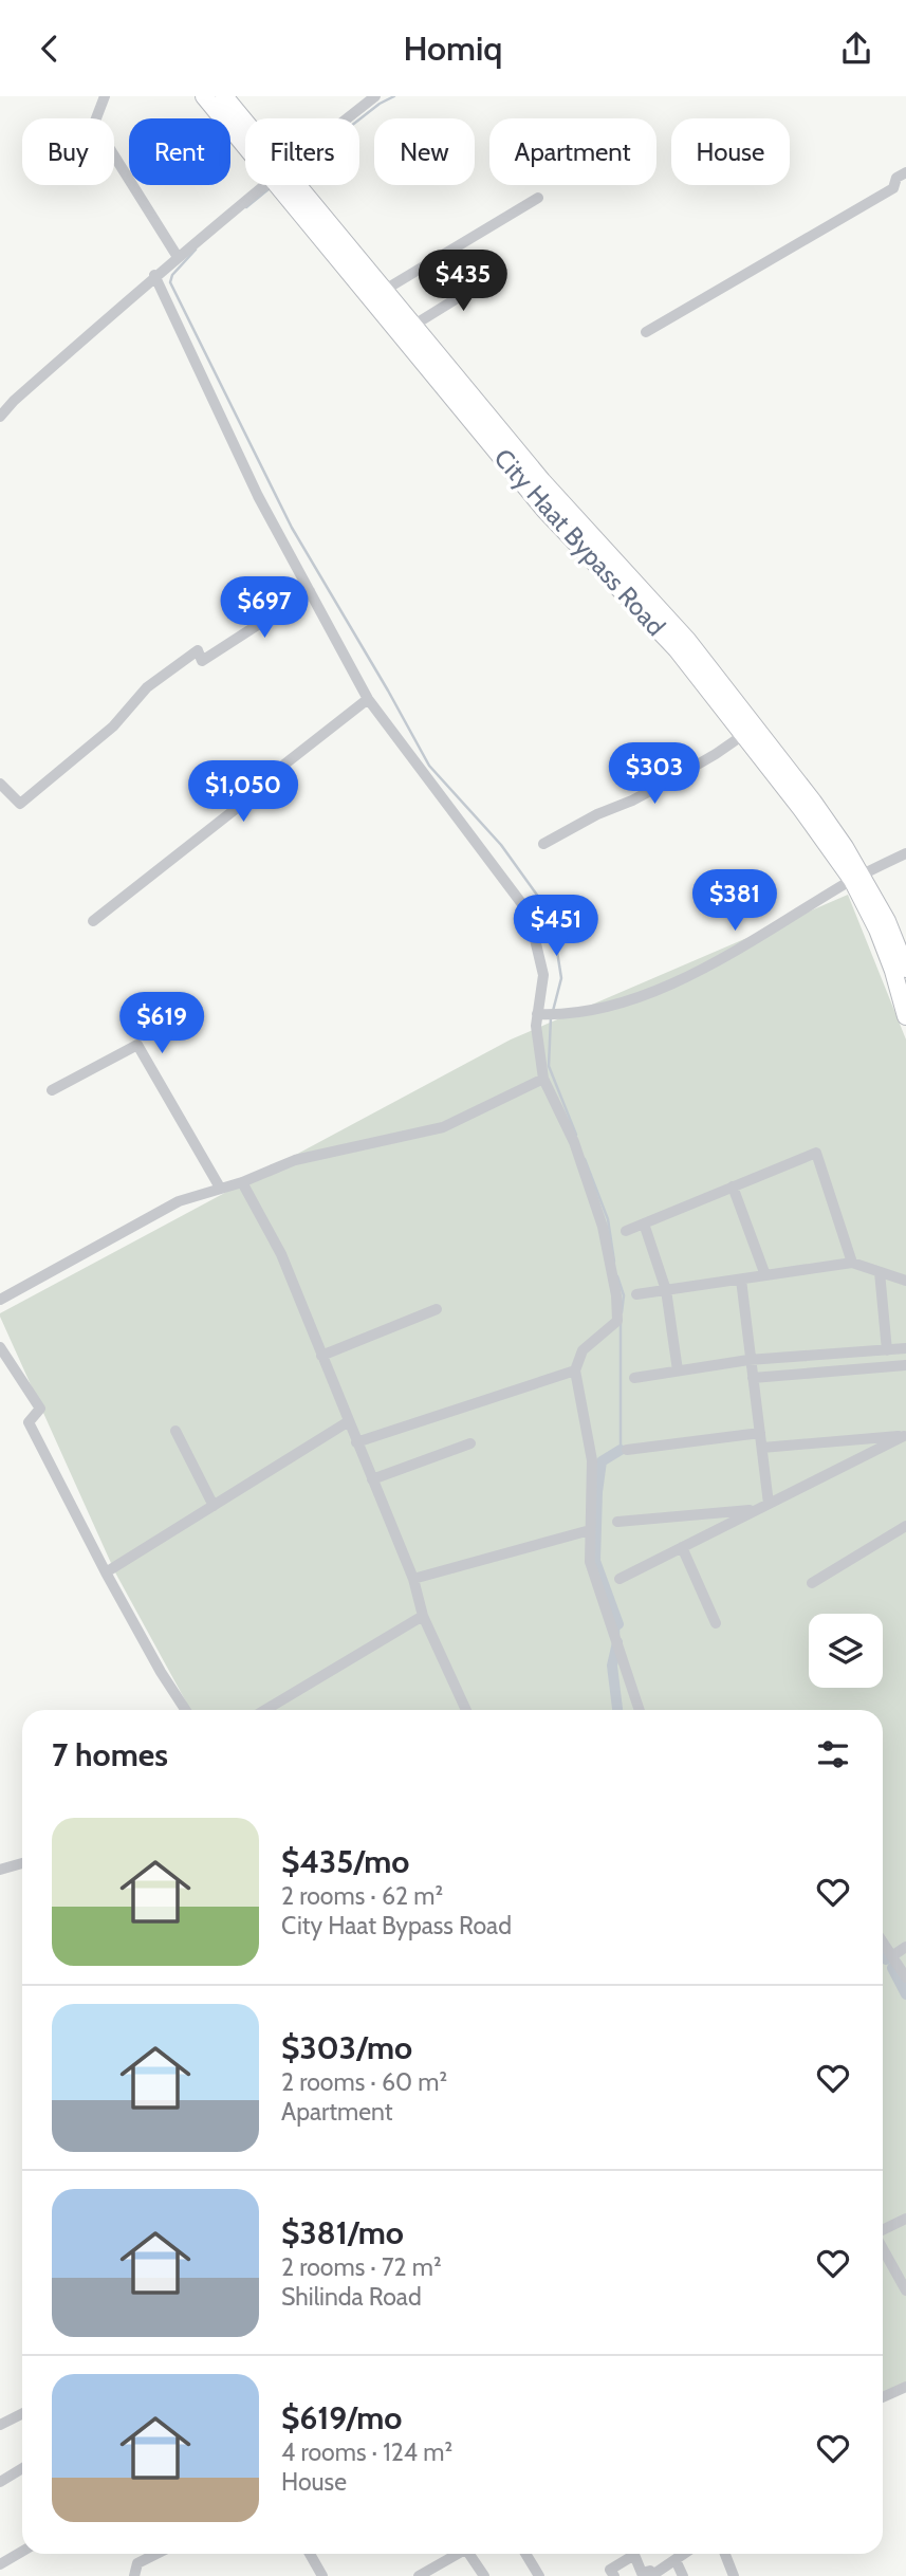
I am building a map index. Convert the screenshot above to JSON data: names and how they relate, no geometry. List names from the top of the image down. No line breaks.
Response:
{"streets":{"main road":["City Haat Bypass Road"]},"page":{"header":"Homiq","chip":["Buy","Rent","Filters","New","Apartment","House"],"price":["$435","$697","$303","$1,050","$381","$451","$619"],"heading":"7 homes","list":[{"name":"$435/mo","note":"2 rooms · 62 m² · City Haat Bypass Road"},{"name":"$303/mo","note":"2 rooms · 60 m² · Apartment"},{"name":"$381/mo","note":"2 rooms · 72 m² · Shilinda Road"},{"name":"$619/mo","note":"4 rooms · 124 m² · House"}]}}
